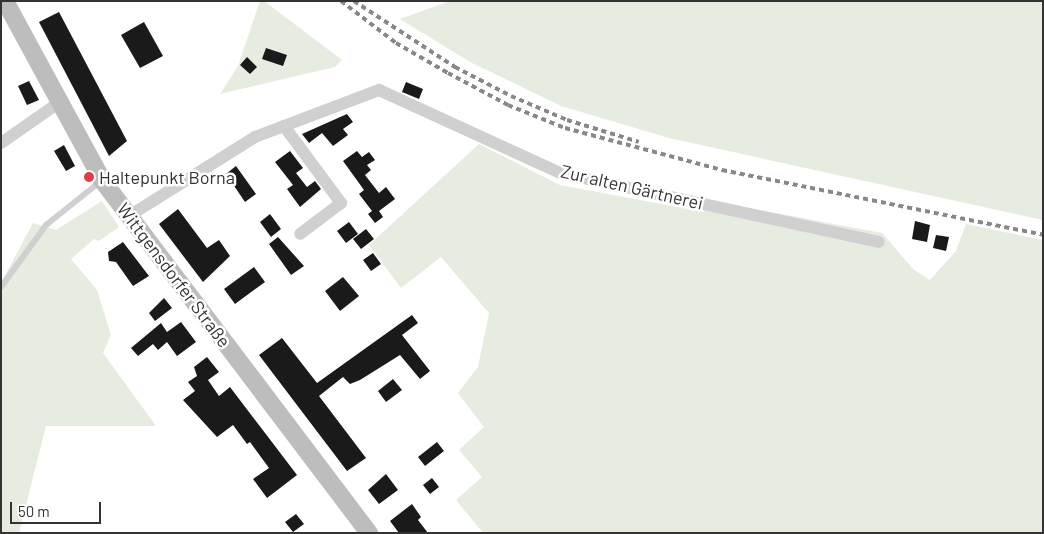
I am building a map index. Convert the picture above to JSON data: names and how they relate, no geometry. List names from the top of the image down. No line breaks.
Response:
{"streets":{"street":["Zur alten Gärtnerei","Wittgensdorfer Straße"]},"crossings":[["Zur alten Gärtnerei","Wittgensdorfer Straße"]],"places":["Haltepunkt Borna"],"scale_bar":"50 m"}
